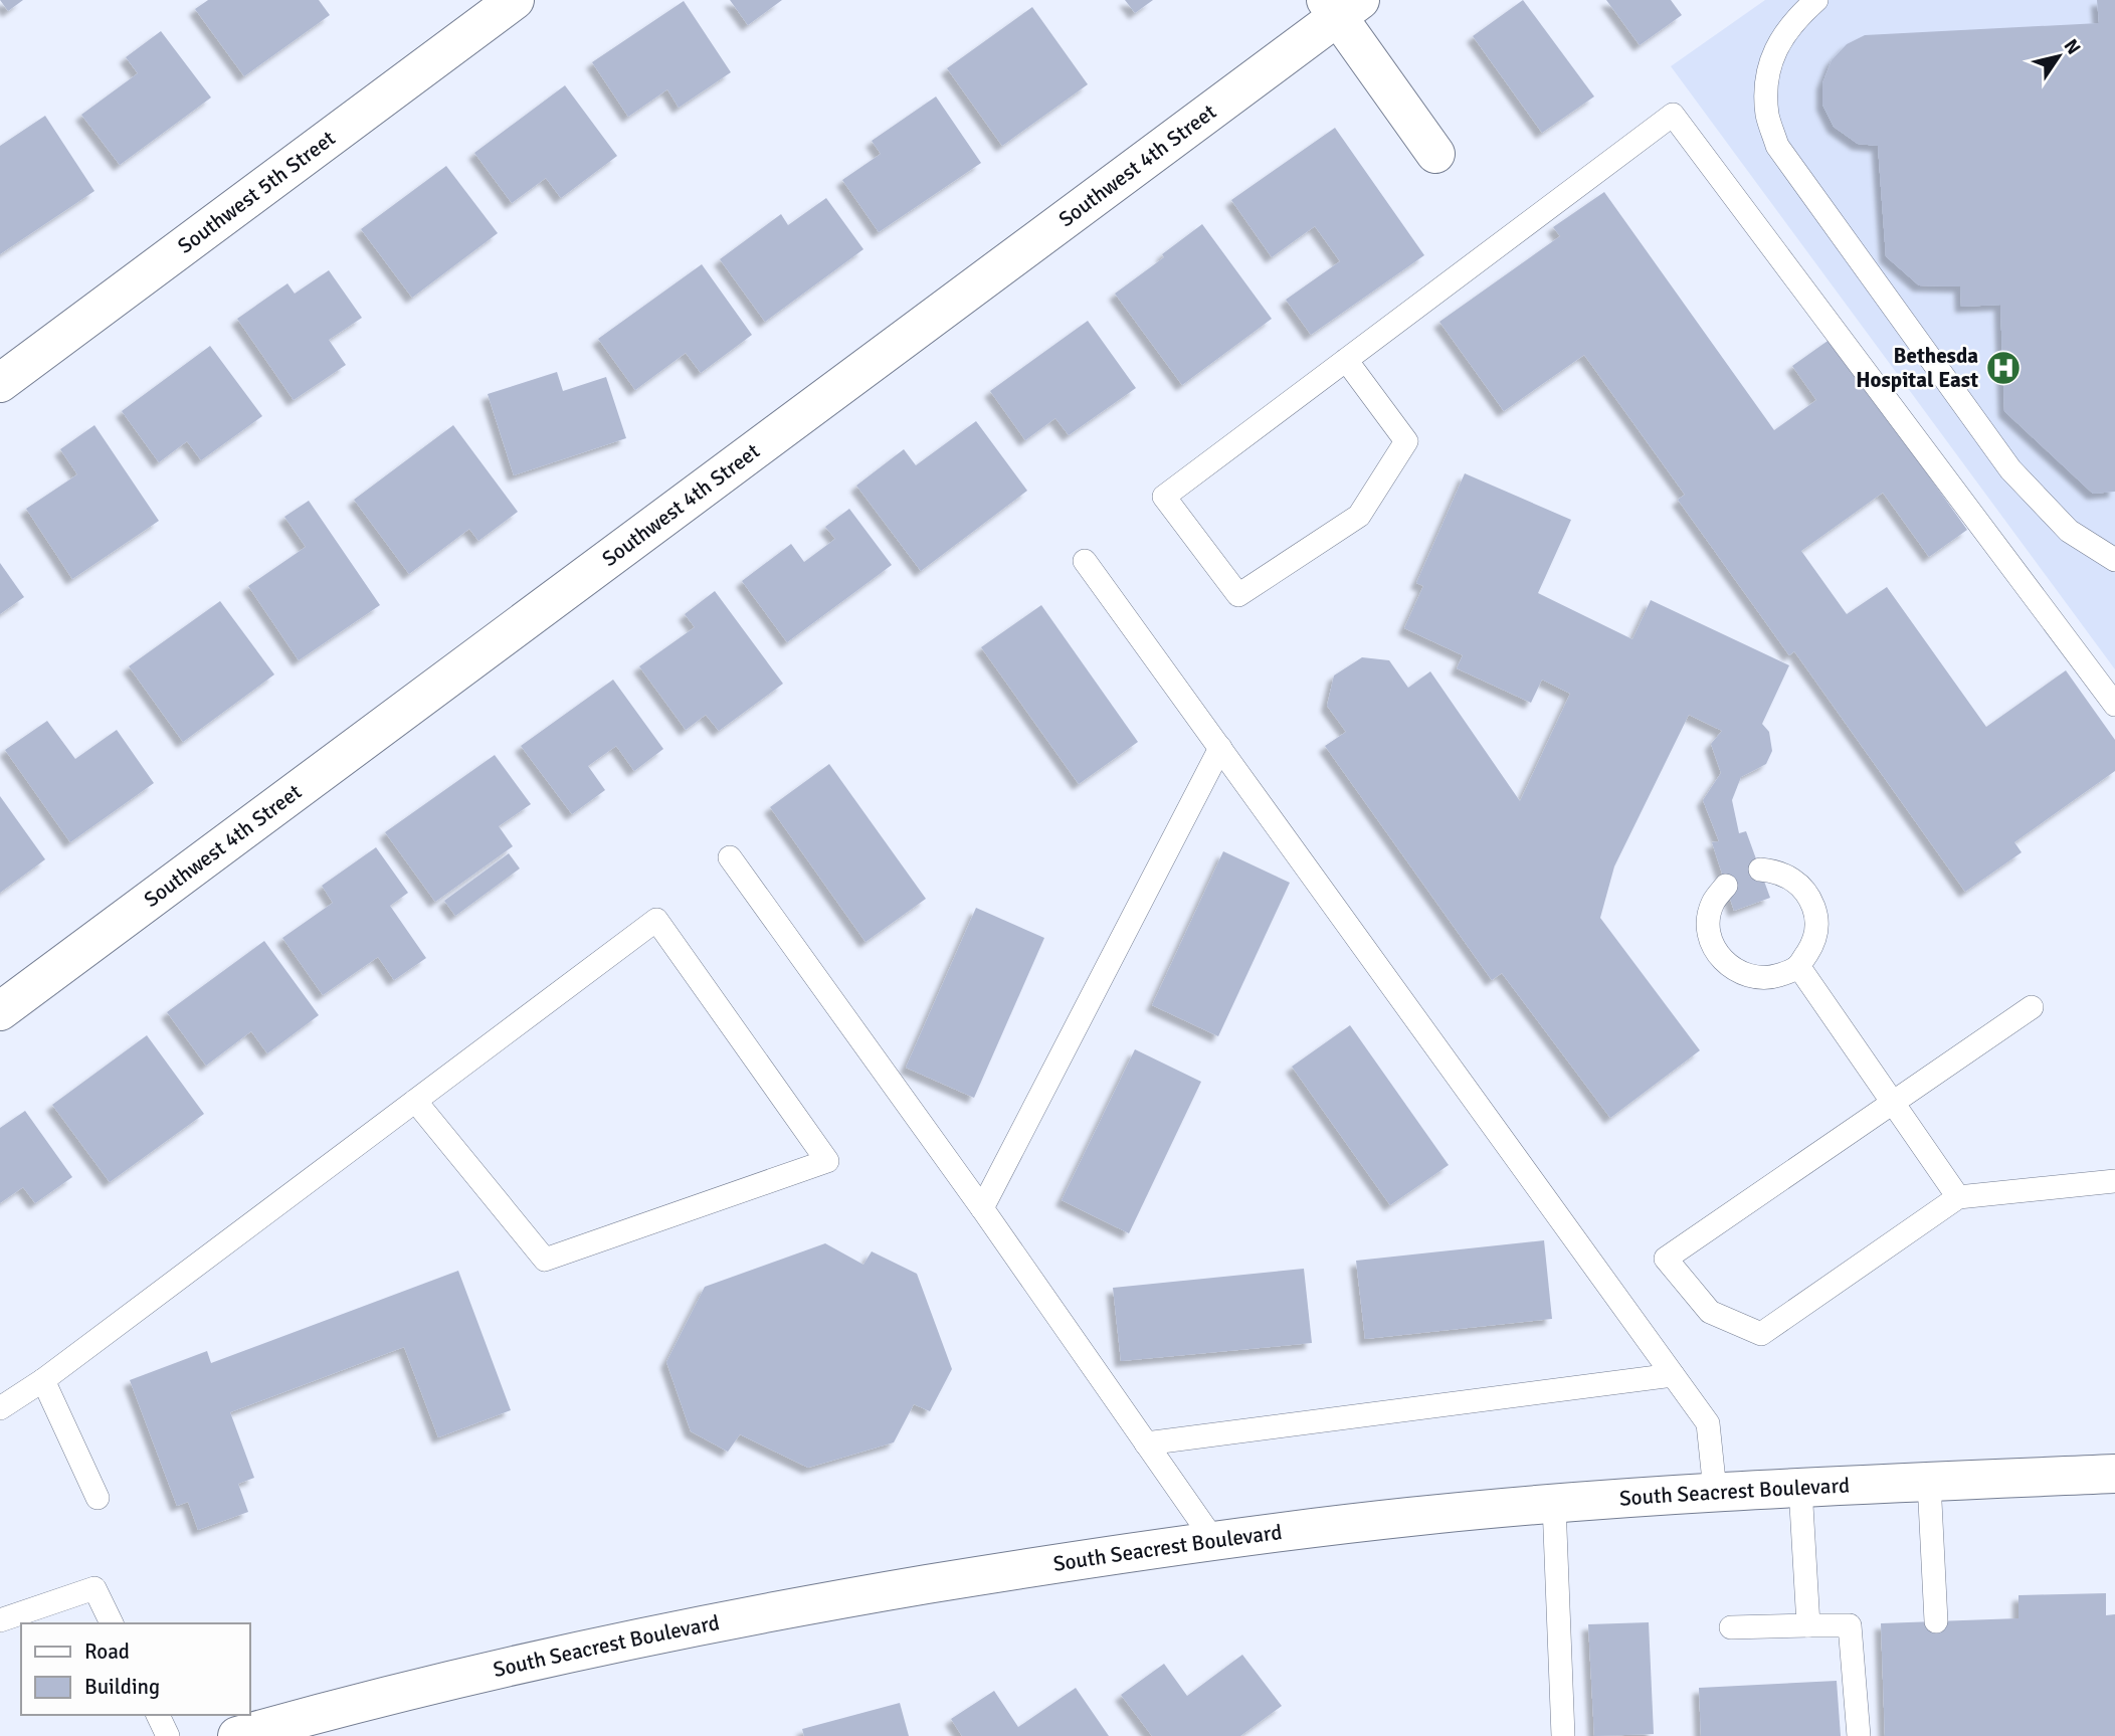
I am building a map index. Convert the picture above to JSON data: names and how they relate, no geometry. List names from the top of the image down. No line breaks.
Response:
{"streets":{"street":["Southwest 4th Street","Southwest 5th Street","South Seacrest Boulevard"]},"places":{"hospital":["Bethesda Hospital East"]},"legend":["Road","Building"],"north":"top right"}
